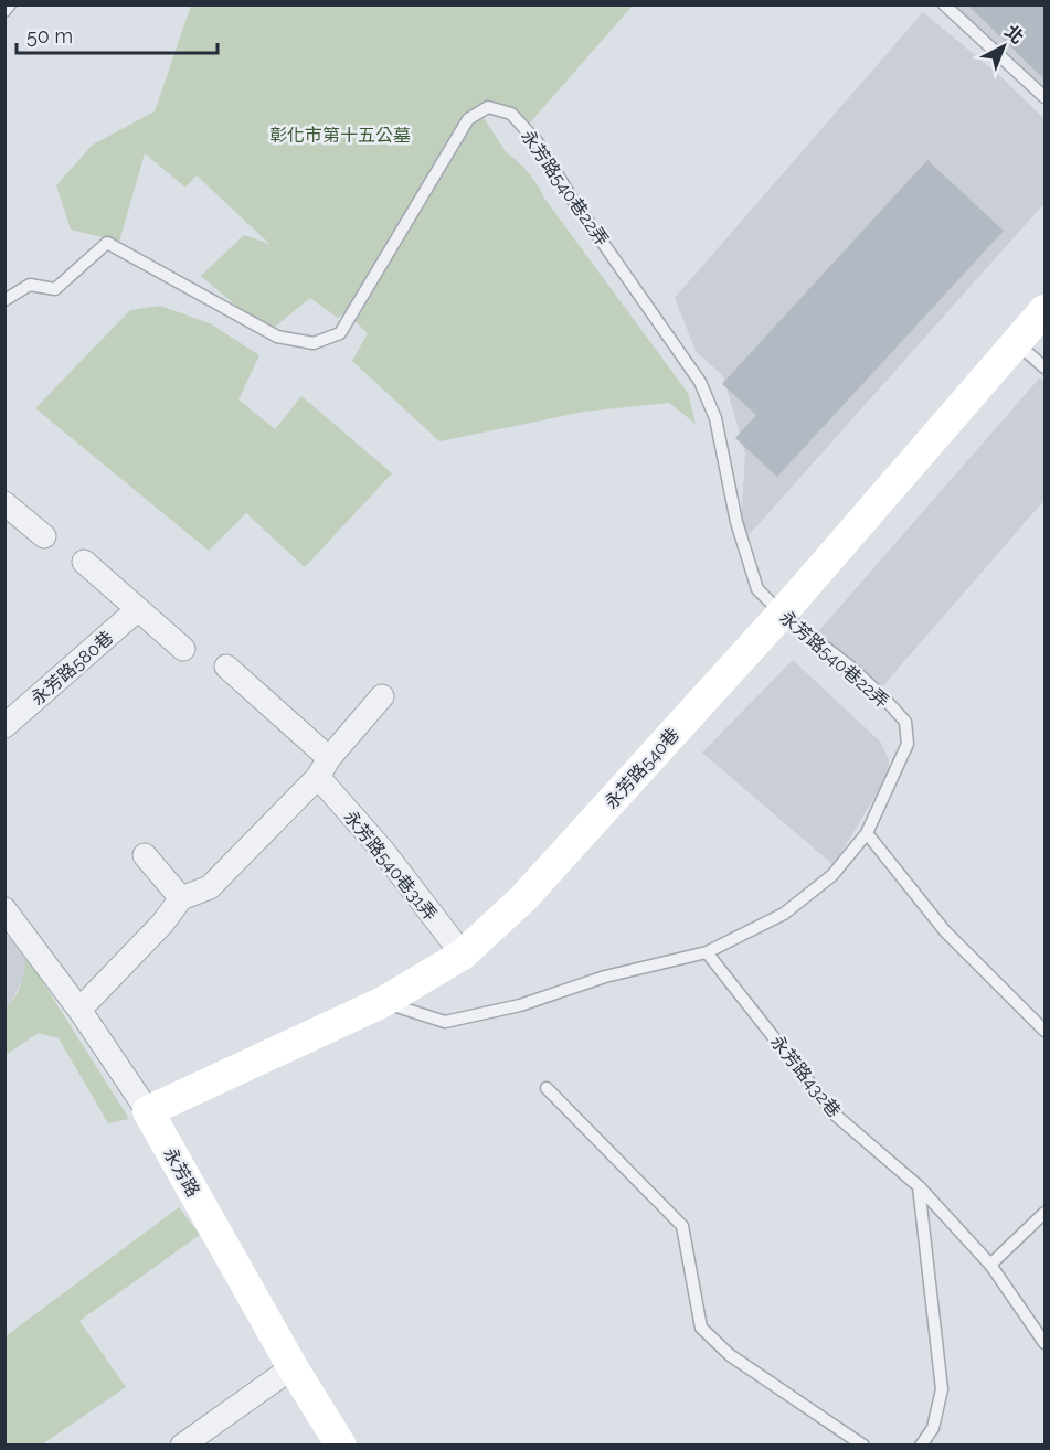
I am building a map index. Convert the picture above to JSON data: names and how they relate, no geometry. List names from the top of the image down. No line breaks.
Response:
{"streets":{"street":["永芳路580巷","永芳路540巷","永芳路540巷31弄","永芳路"],"lane":["永芳路540巷22弄","永芳路432巷"]},"crossings":[["永芳路540巷22弄","永芳路540巷"],["永芳路540巷22弄","永芳路432巷"],["永芳路540巷","永芳路540巷31弄"],["永芳路540巷","永芳路"]],"parks":["彰化市第十五公墓"],"scale_bar":"50 m","north":"top right"}
